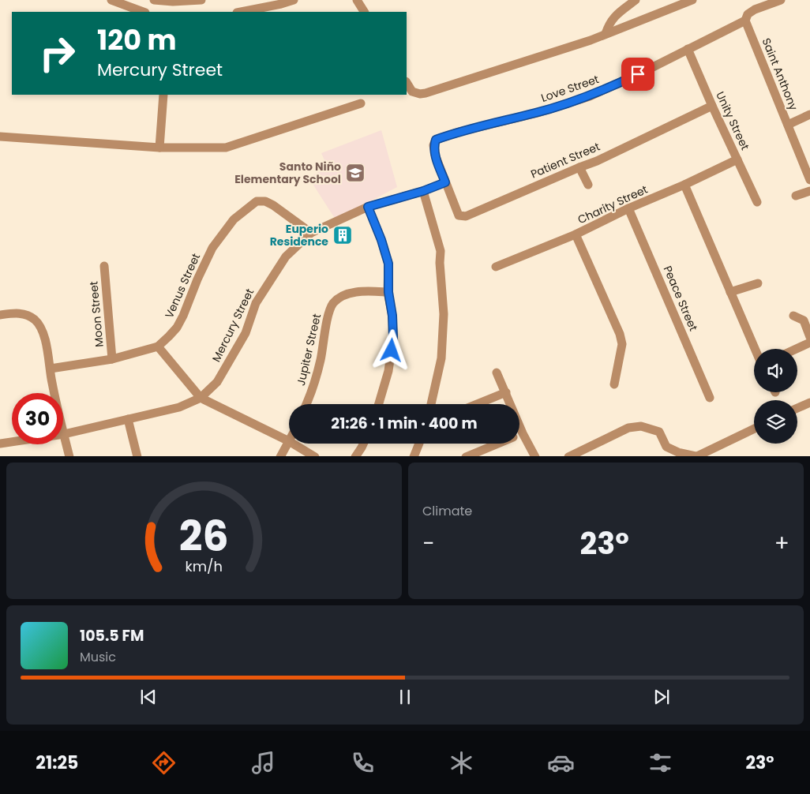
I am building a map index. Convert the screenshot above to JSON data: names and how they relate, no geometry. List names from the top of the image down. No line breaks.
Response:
{"streets":{"street":["Saint Anthony","Love Street","Unity Street","Patient Street","Charity Street","Venus Street","Peace Street","Moon Street","Mercury Street","Jupiter Street"]},"crossings":[["Saint Anthony","Love Street"],["Love Street","Unity Street"],["Love Street","Patient Street"],["Love Street","Mercury Street"],["Unity Street","Patient Street"],["Unity Street","Charity Street"],["Patient Street","Mercury Street"],["Charity Street","Peace Street"],["Venus Street","Moon Street"],["Venus Street","Mercury Street"]],"places":{"school or university":["Santo Niño Elementary School"],"building":["Euperio Residence"]},"page":{"turn":["120 m","Mercury Street"],"limit":"30","trip":"21:26 · 1 min · 400 m","tile":"Climate","heat":["−","23°","+"],"song":["105.5 FM","Music"],"tabs":["21:25","23°"],"gauge":["26","km/h"]}}
